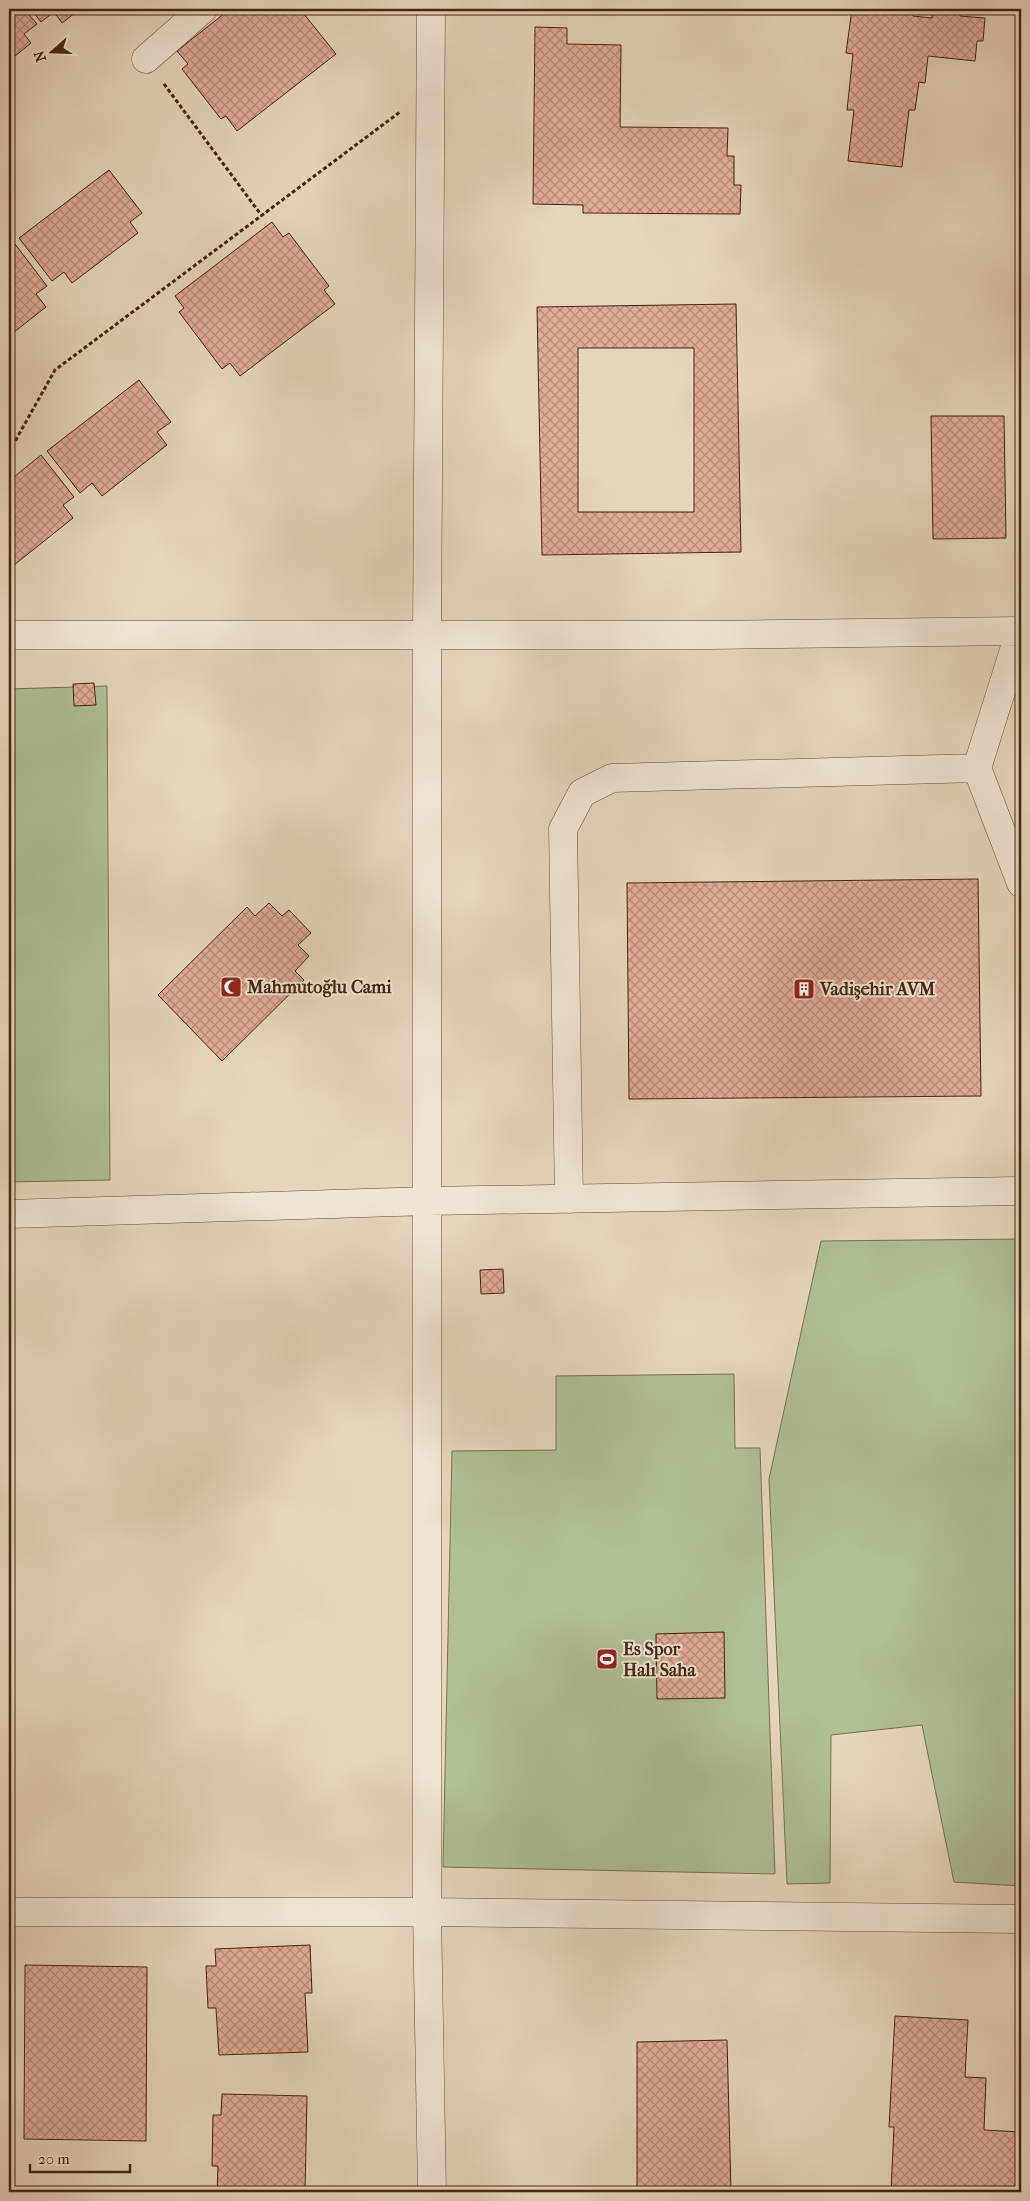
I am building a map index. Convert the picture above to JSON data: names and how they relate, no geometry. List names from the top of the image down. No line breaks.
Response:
{"places":{"mosque":["Mahmutoğlu Cami"],"building":["Vadişehir AVM"],"sports":["Es Spor Halı Saha"]},"scale_bar":"20 m","north":"left"}
